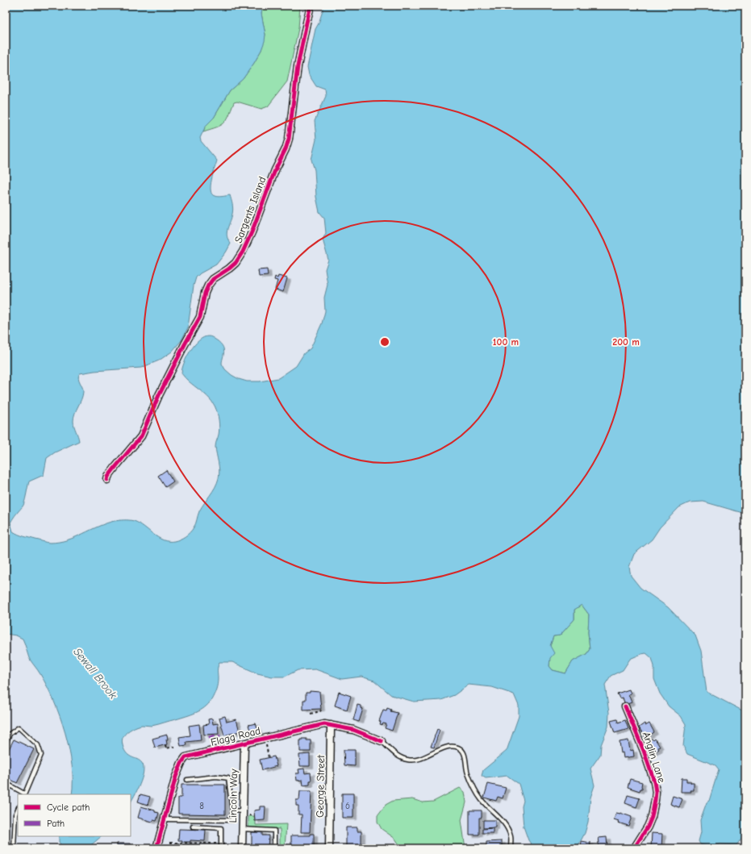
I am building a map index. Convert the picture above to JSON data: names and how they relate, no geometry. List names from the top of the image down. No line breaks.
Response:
{"streets":{"street":["Sargents Island","Flagg Road","Anglin Lane","George Street","Lincoln Way"]},"crossings":[["Flagg Road","George Street"],["Flagg Road","Lincoln Way"]],"water":["Sewall Brook"],"house_numbers":["8","6"],"legend":["Cycle path","Path"],"rings":["100 m","200 m"]}
